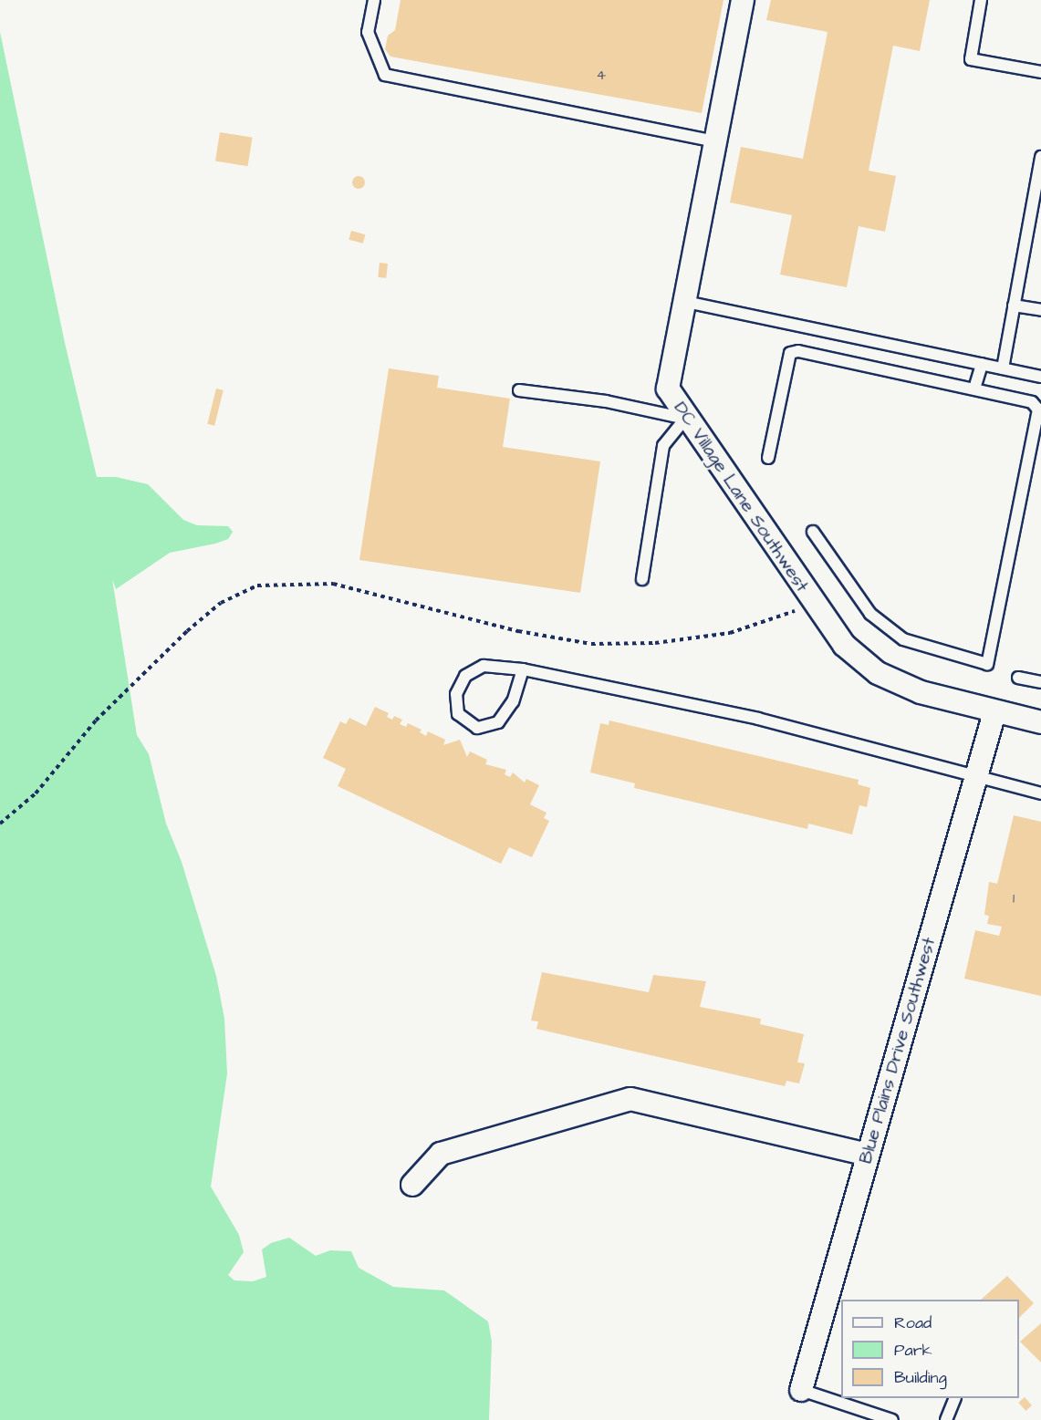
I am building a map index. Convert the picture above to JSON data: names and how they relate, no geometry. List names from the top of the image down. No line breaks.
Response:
{"streets":{"street":["DC Village Lane Southwest","Blue Plains Drive Southwest"]},"crossings":[["DC Village Lane Southwest","Blue Plains Drive Southwest"]],"house_numbers":["4","1"],"legend":["Road","Park","Building"]}
